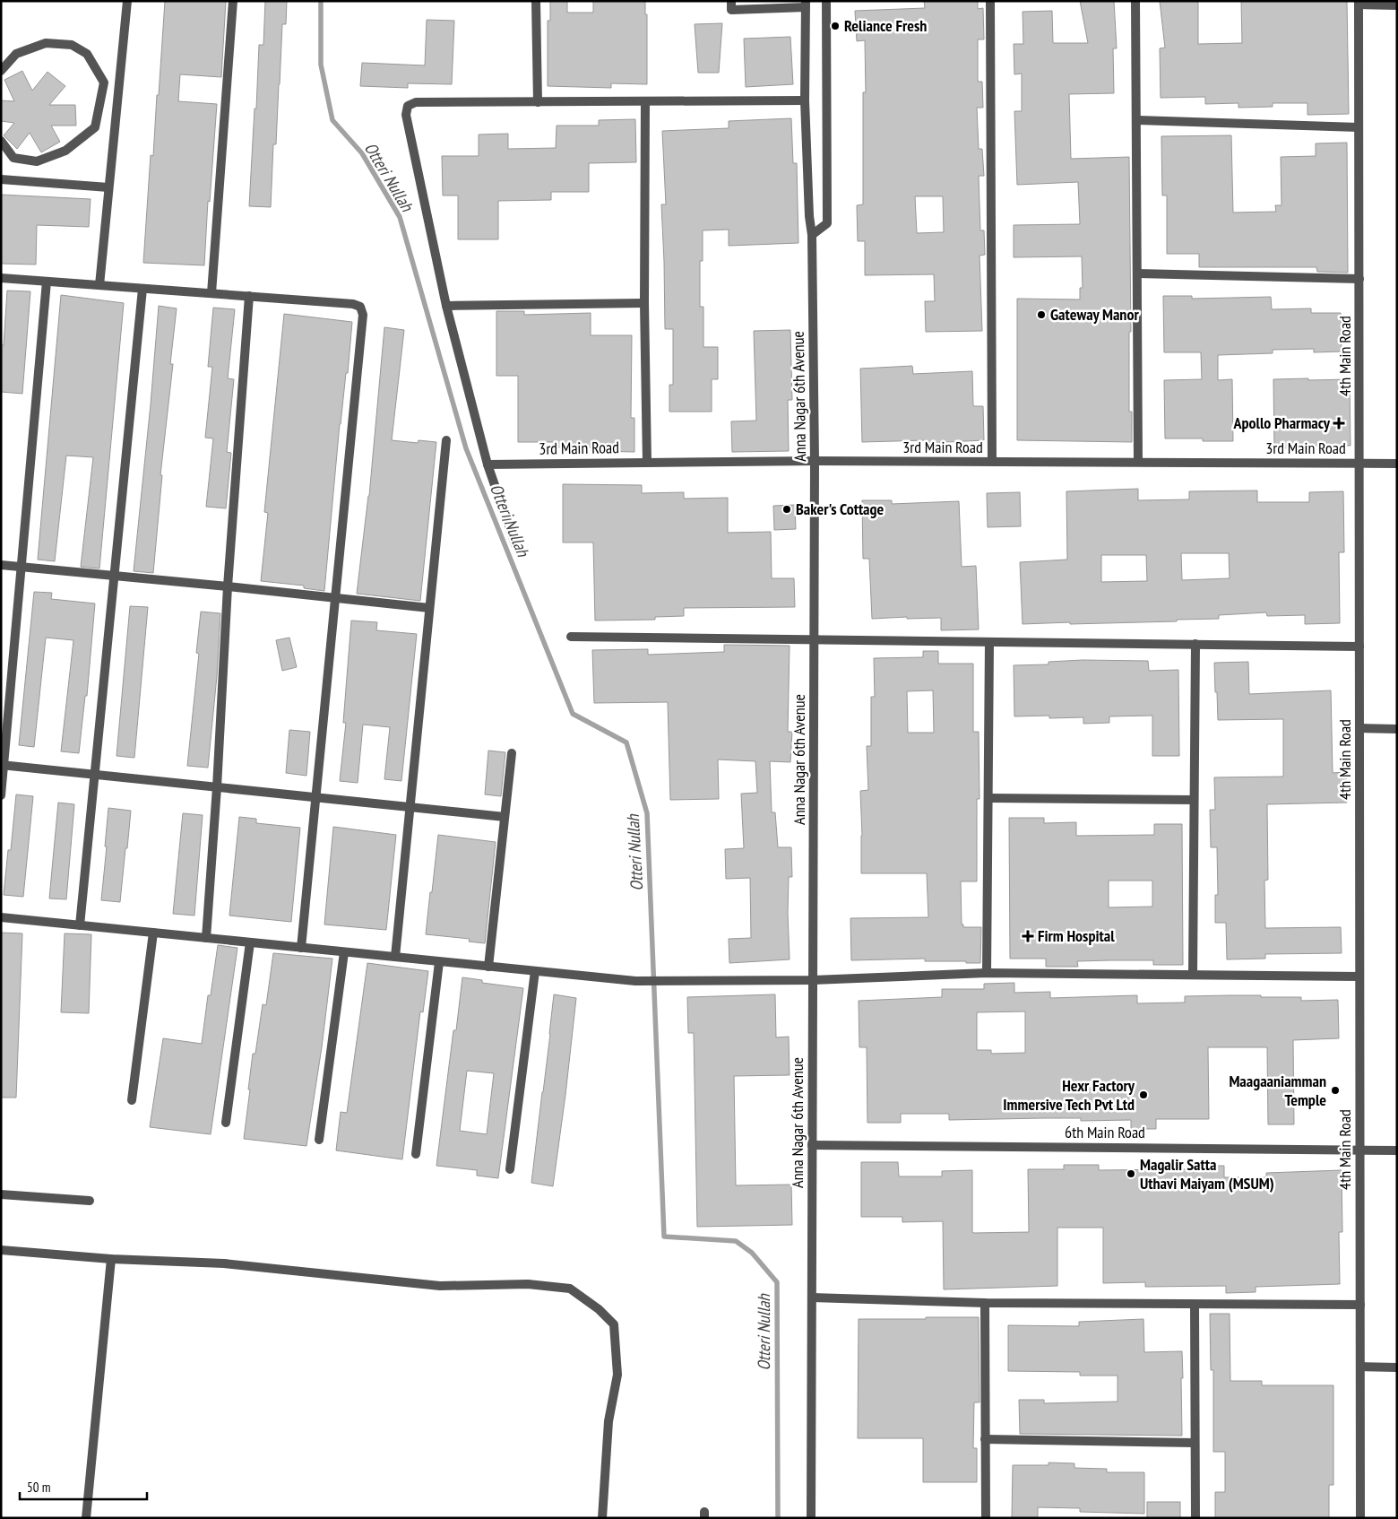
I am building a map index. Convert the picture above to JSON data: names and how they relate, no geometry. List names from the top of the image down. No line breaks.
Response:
{"streets":{"street":["4th Main Road","Anna Nagar 6th Avenue","3rd Main Road","6th Main Road"]},"crossings":[["4th Main Road","3rd Main Road"],["4th Main Road","6th Main Road"],["Anna Nagar 6th Avenue","3rd Main Road"],["Anna Nagar 6th Avenue","6th Main Road"]],"water":["Otteri Nullah"],"places":{"other":["Reliance Fresh","Gateway Manor","Baker's Cottage","Maagaaniamman Temple","Hexr Factory Immersive Tech Pvt Ltd","Magalir Satta Uthavi Maiyam (MSUM)"],"health":["Apollo Pharmacy","Firm Hospital"]},"scale_bar":"50 m"}
